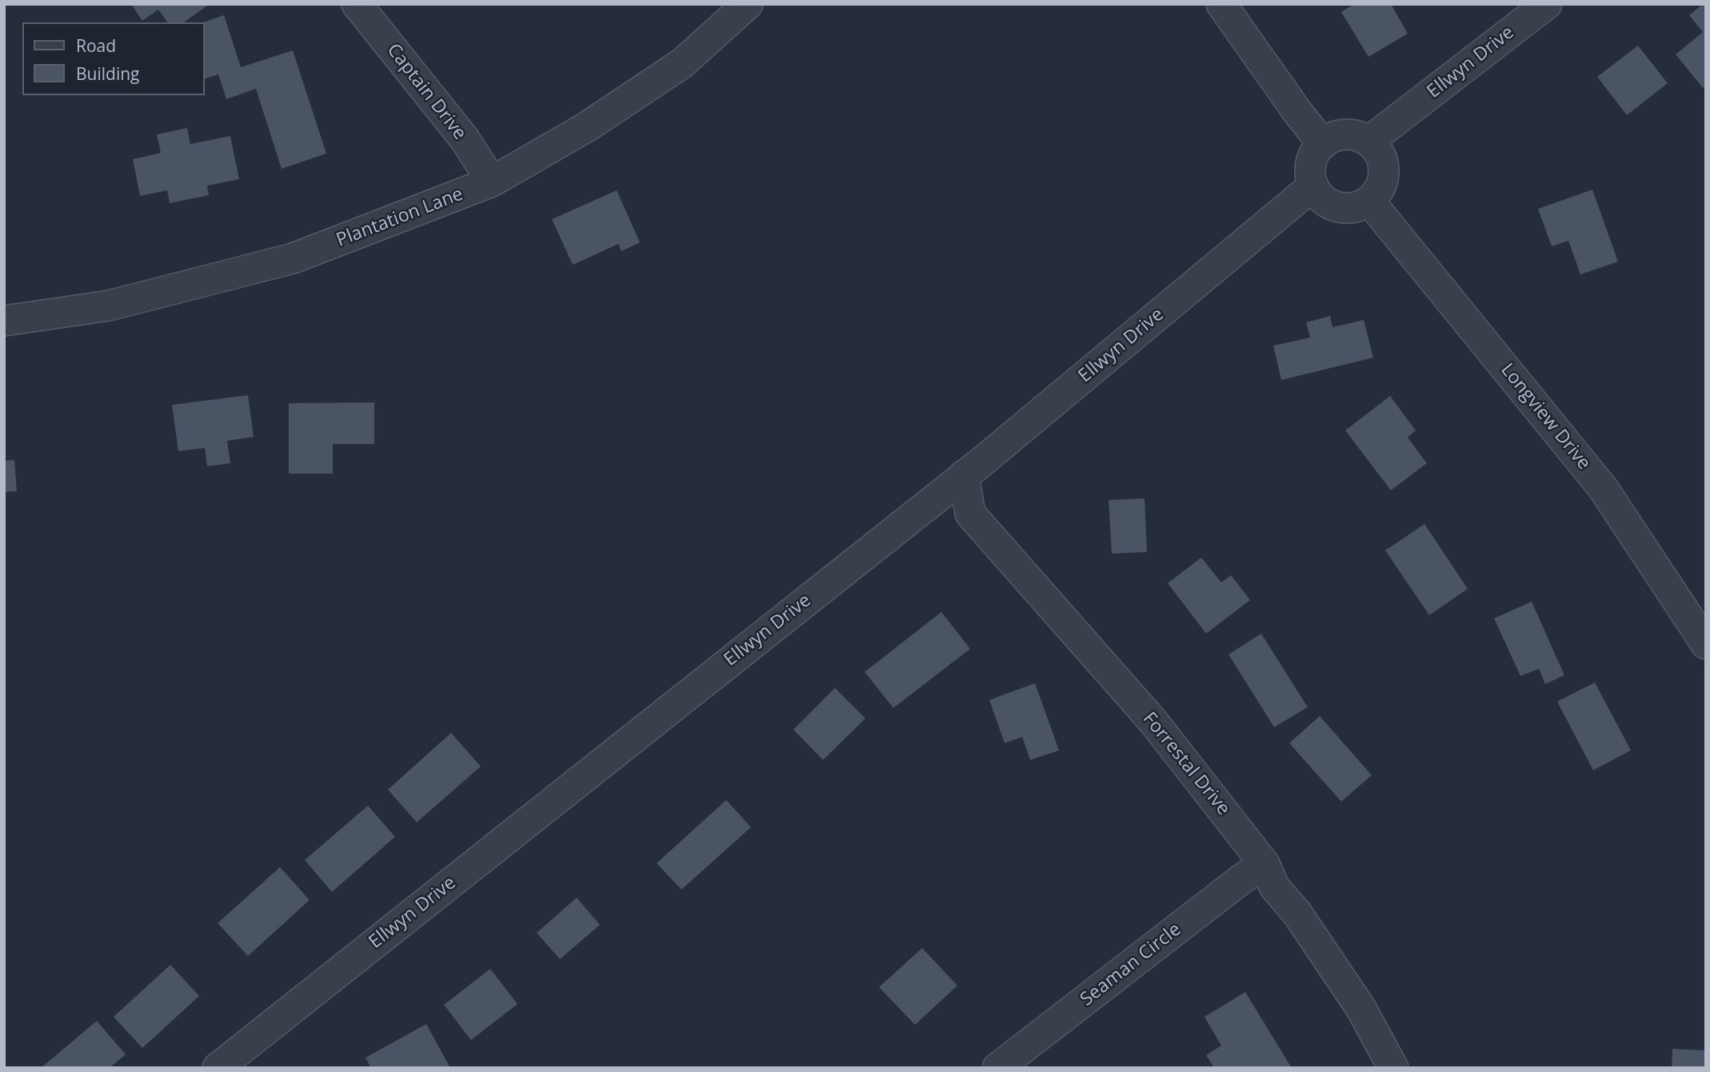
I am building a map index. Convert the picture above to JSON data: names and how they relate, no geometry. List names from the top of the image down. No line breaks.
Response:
{"streets":{"street":["Ellwyn Drive","Captain Drive","Plantation Lane","Longview Drive","Forrestal Drive","Seaman Circle"]},"crossings":[["Ellwyn Drive","Longview Drive"],["Ellwyn Drive","Forrestal Drive"],["Captain Drive","Plantation Lane"],["Forrestal Drive","Seaman Circle"]],"legend":["Road","Building"]}
